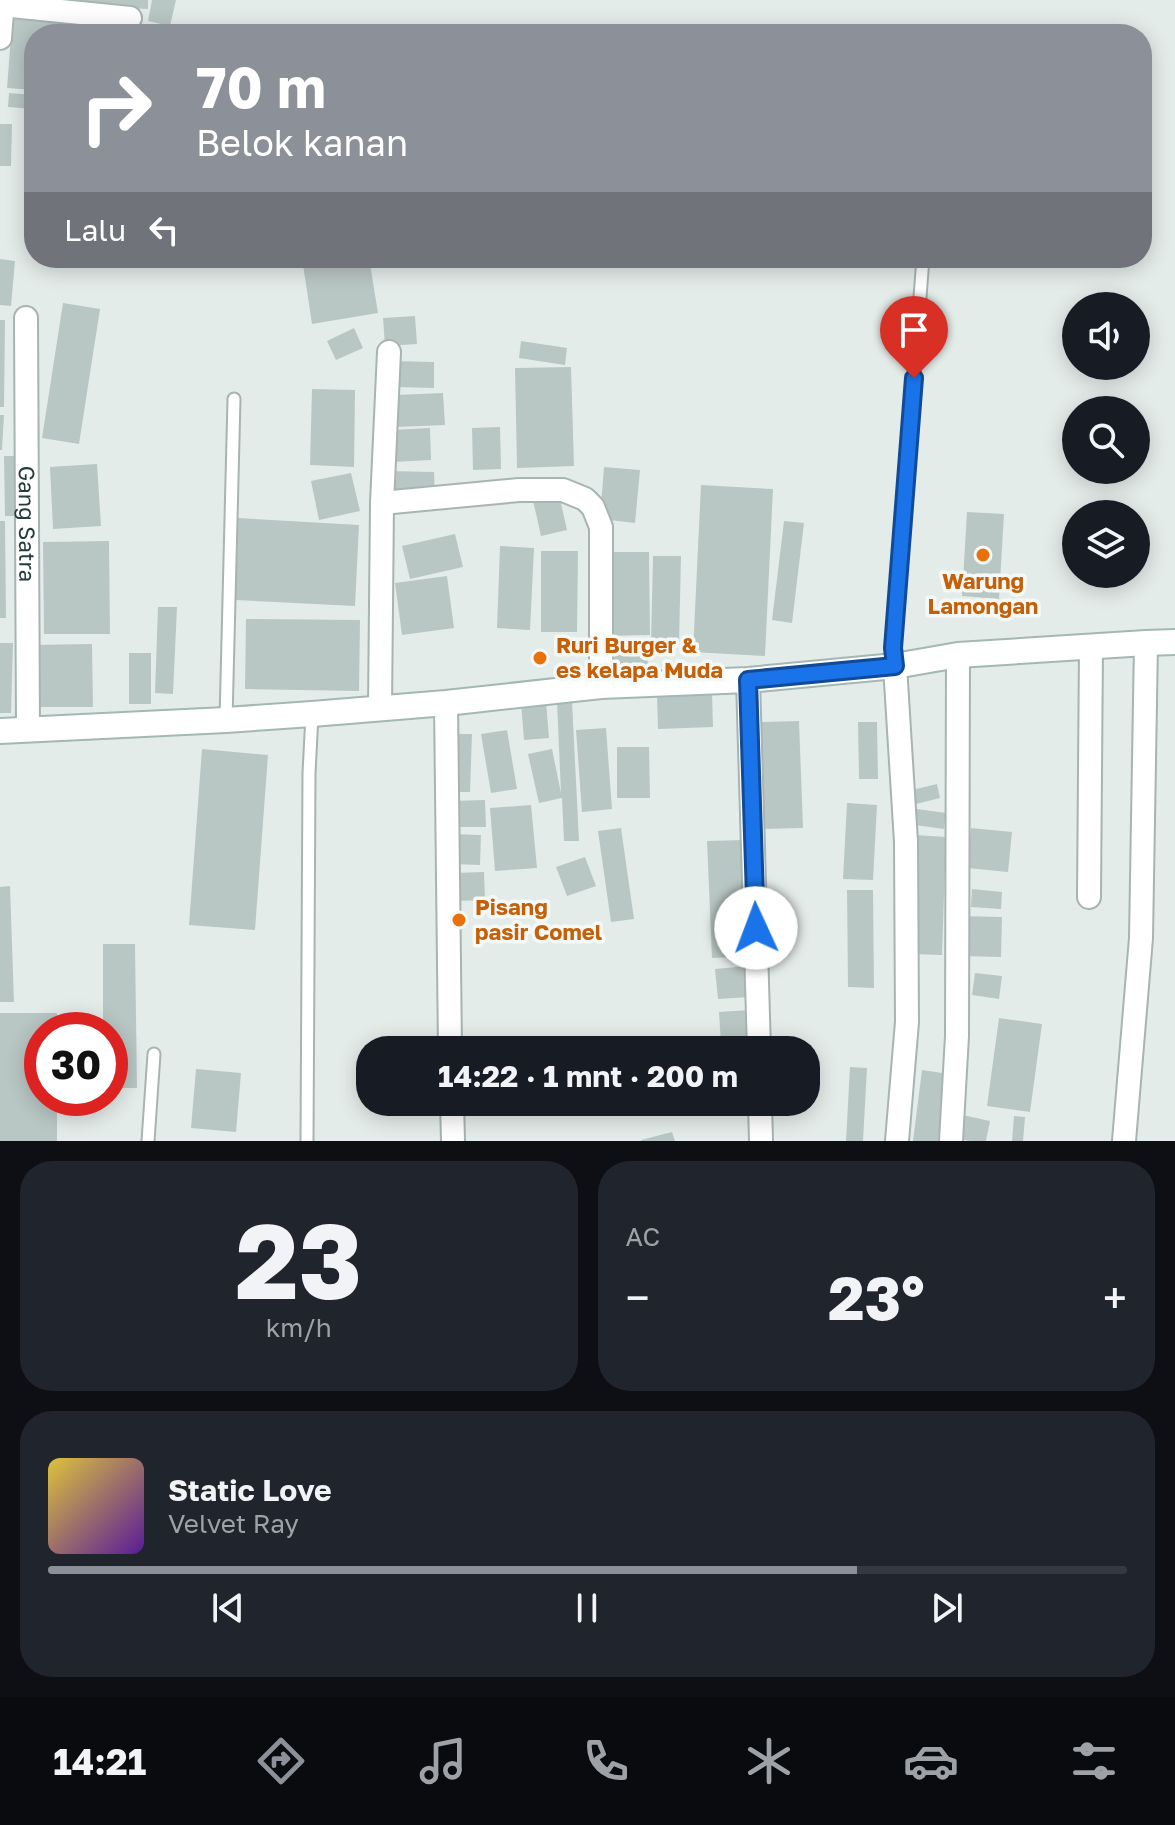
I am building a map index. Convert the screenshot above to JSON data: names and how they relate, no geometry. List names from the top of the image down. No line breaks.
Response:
{"streets":{"street":["Gang Satra"]},"places":["Warung Lamongan","Ruri Burger & es kelapa Muda","Pisang pasir Comel"],"page":{"turn":["70 m","Belok kanan"],"then":"Lalu","limit":"30","trip":"14:22 · 1 mnt · 200 m","tile":[["23","km/h"],"AC"],"heat":["−","23°","+"],"song":["Static Love","Velvet Ray"],"tabs":"14:21"}}
